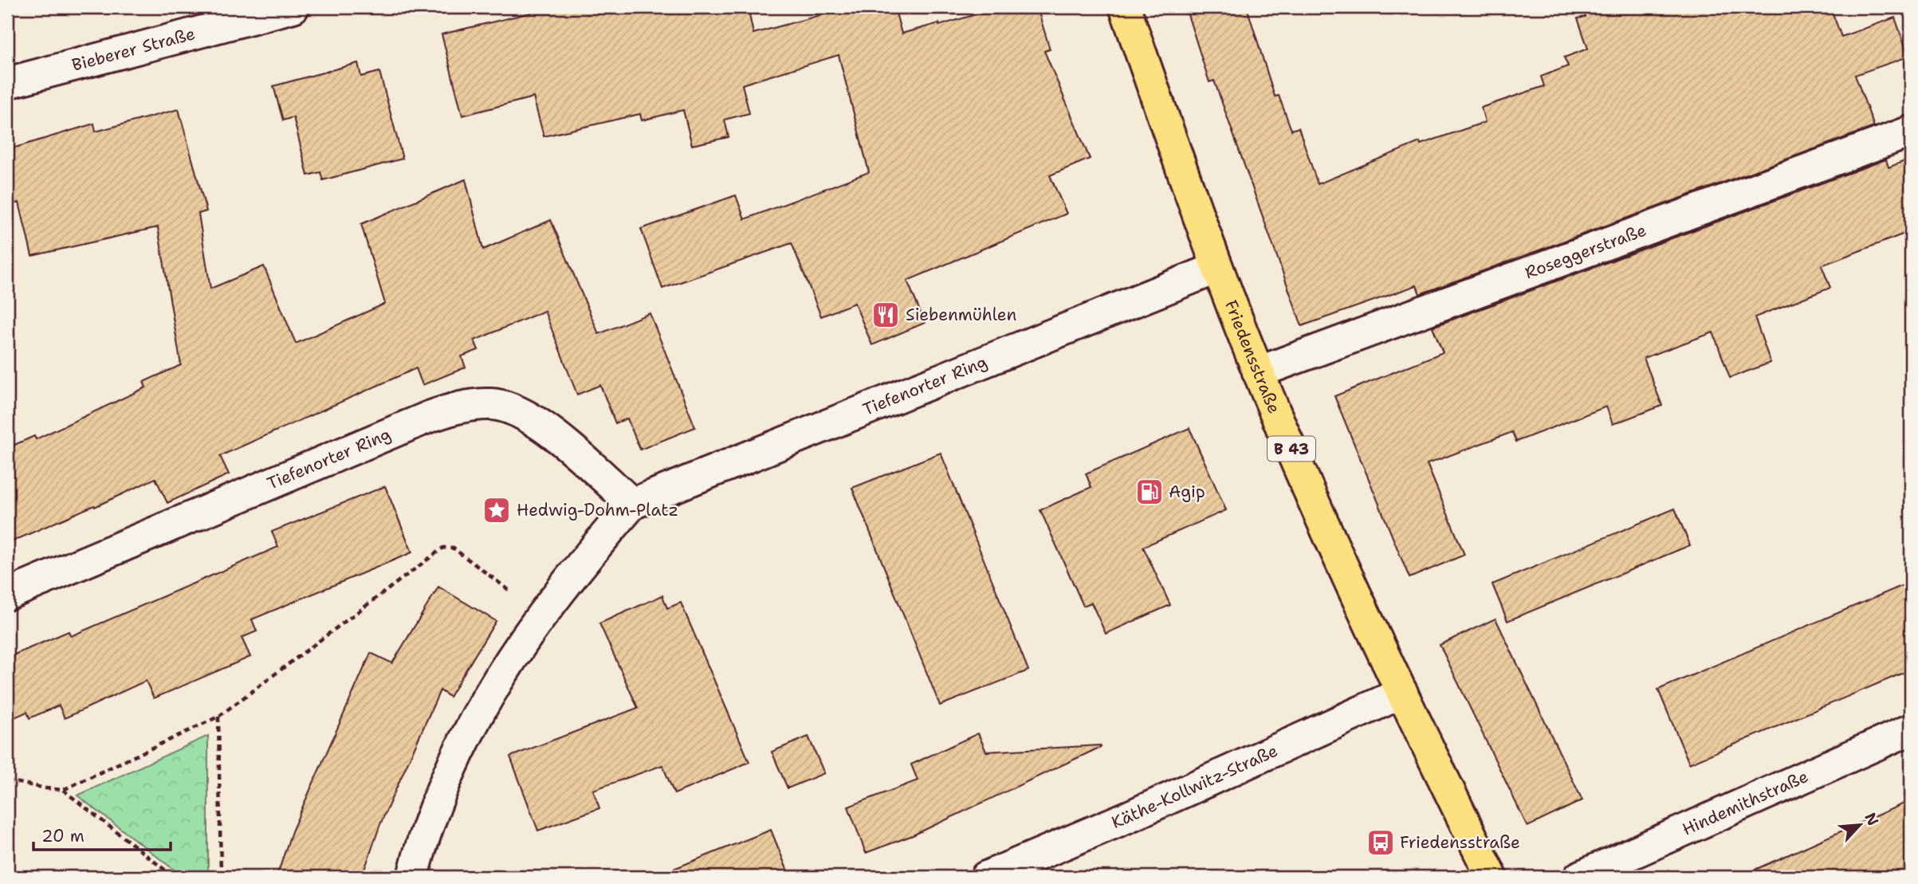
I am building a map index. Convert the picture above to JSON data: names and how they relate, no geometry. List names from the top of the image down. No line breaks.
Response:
{"streets":{"main road":["Friedensstraße","B 43"],"street":["Bieberer Straße","Roseggerstraße","Tiefenorter Ring","Käthe-Kollwitz-Straße","Hindemithstraße"]},"crossings":[["Roseggerstraße","Friedensstraße"],["Friedensstraße","Tiefenorter Ring"],["Friedensstraße","Käthe-Kollwitz-Straße"]],"places":{"restaurant":["Siebenmühlen"],"fuel station":["Agip"],"place":["Hedwig-Dohm-Platz"],"bus stop":["Friedensstraße"]},"scale_bar":"20 m","north":"top right"}
